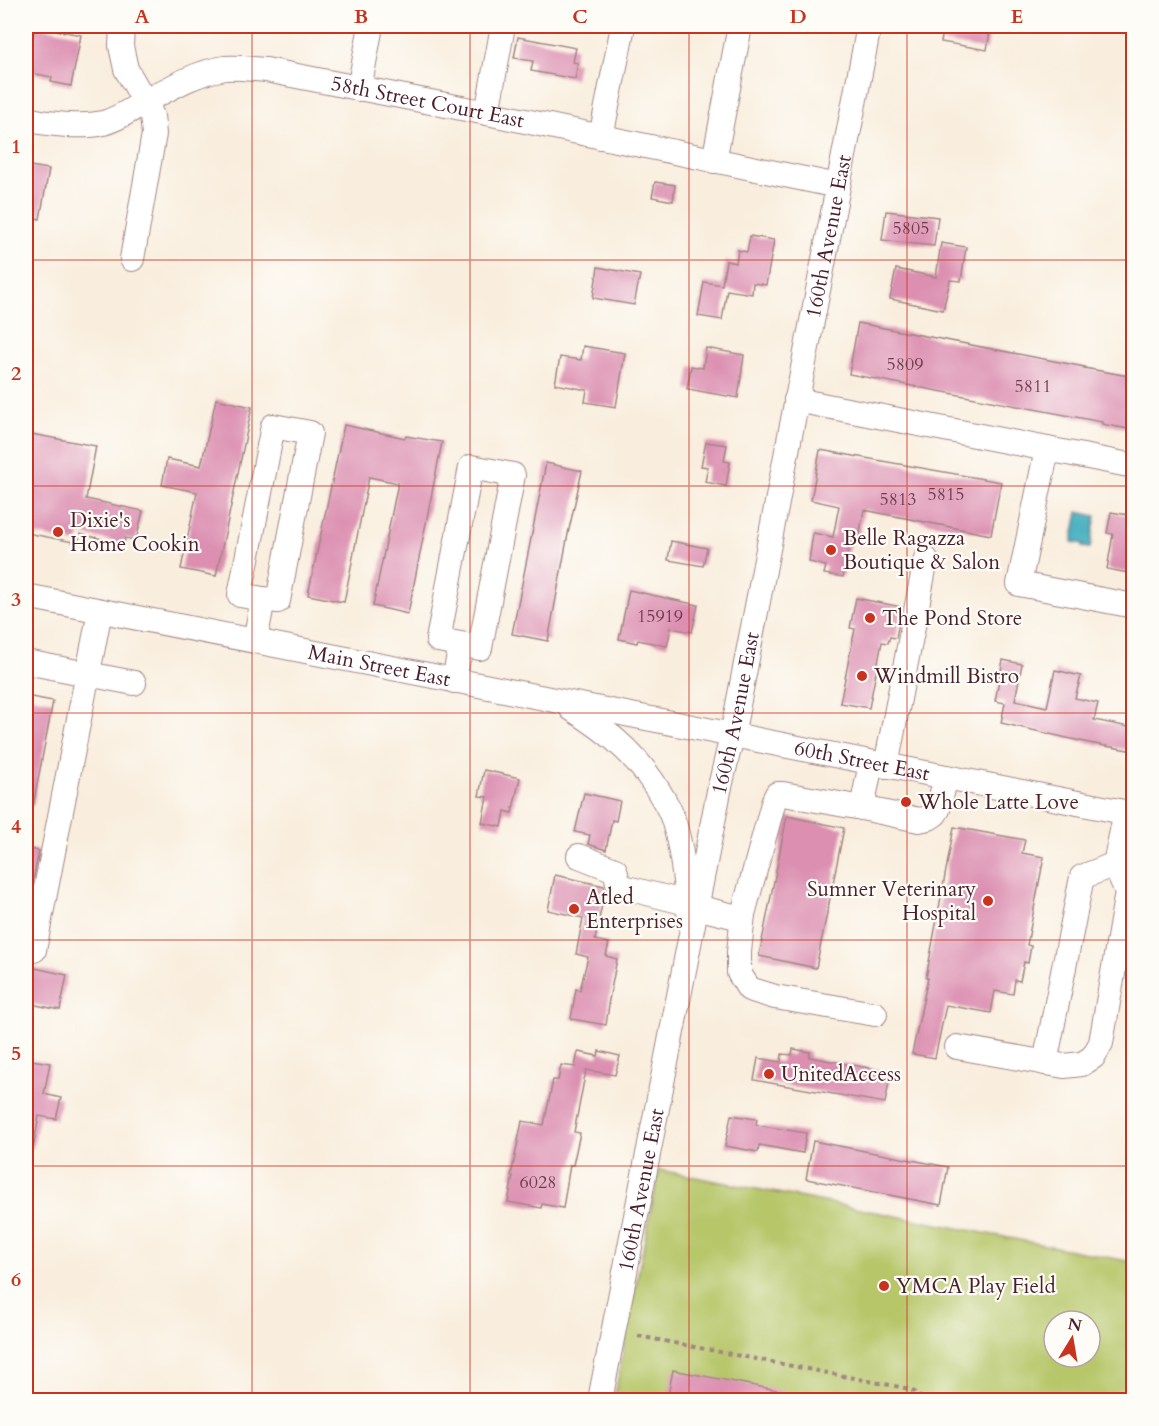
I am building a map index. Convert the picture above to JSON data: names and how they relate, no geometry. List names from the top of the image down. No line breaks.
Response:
{"streets":{"street":["58th Street Court East","160th Avenue East","Main Street East","60th Street East"]},"crossings":[["58th Street Court East","160th Avenue East"],["160th Avenue East","Main Street East"],["160th Avenue East","60th Street East"],["Main Street East","60th Street East"]],"places":["Dixie's Home Cookin","Belle Ragazza Boutique & Salon","The Pond Store","Windmill Bistro","Whole Latte Love","Sumner Veterinary Hospital","Atled Enterprises","UnitedAccess","YMCA Play Field"],"house_numbers":["5805","5809","5811","5815","5813","15919","6028"],"north":"top","grid":{"columns":["A","B","C","D","E"],"rows":["1","2","3","4","5","6"]}}
